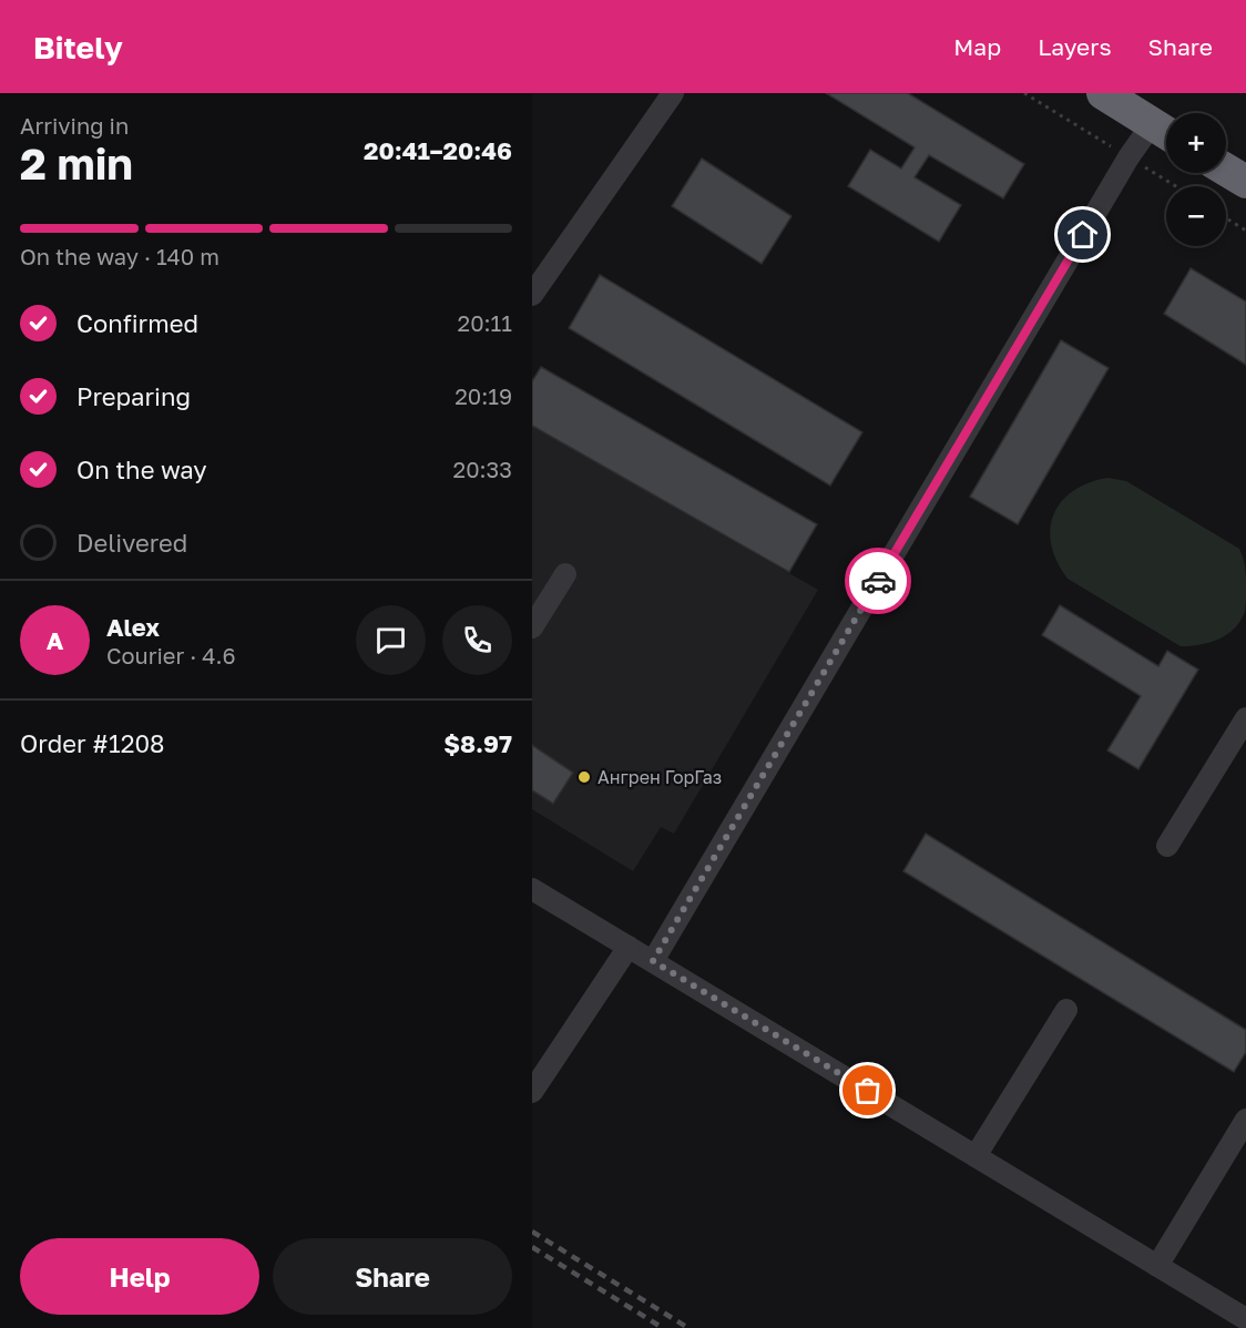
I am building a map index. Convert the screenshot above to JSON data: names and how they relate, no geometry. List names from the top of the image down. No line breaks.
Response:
{"places":["Ангрен ГорГаз"],"page":{"header":"Bitely","nav":["Map","Layers","Share"],"heading":["2 min","Arriving in","20:41–20:46"],"panel":["Alex","Courier · 4.6","Order #1208","$8.97"],"map_buttons":["+","−"],"bar":"On the way · 140 m","list":[["Confirmed","20:11"],["Preparing","20:19"],["On the way","20:33"],"Delivered"],"round":"A","buttons":["Help","Share"]}}
